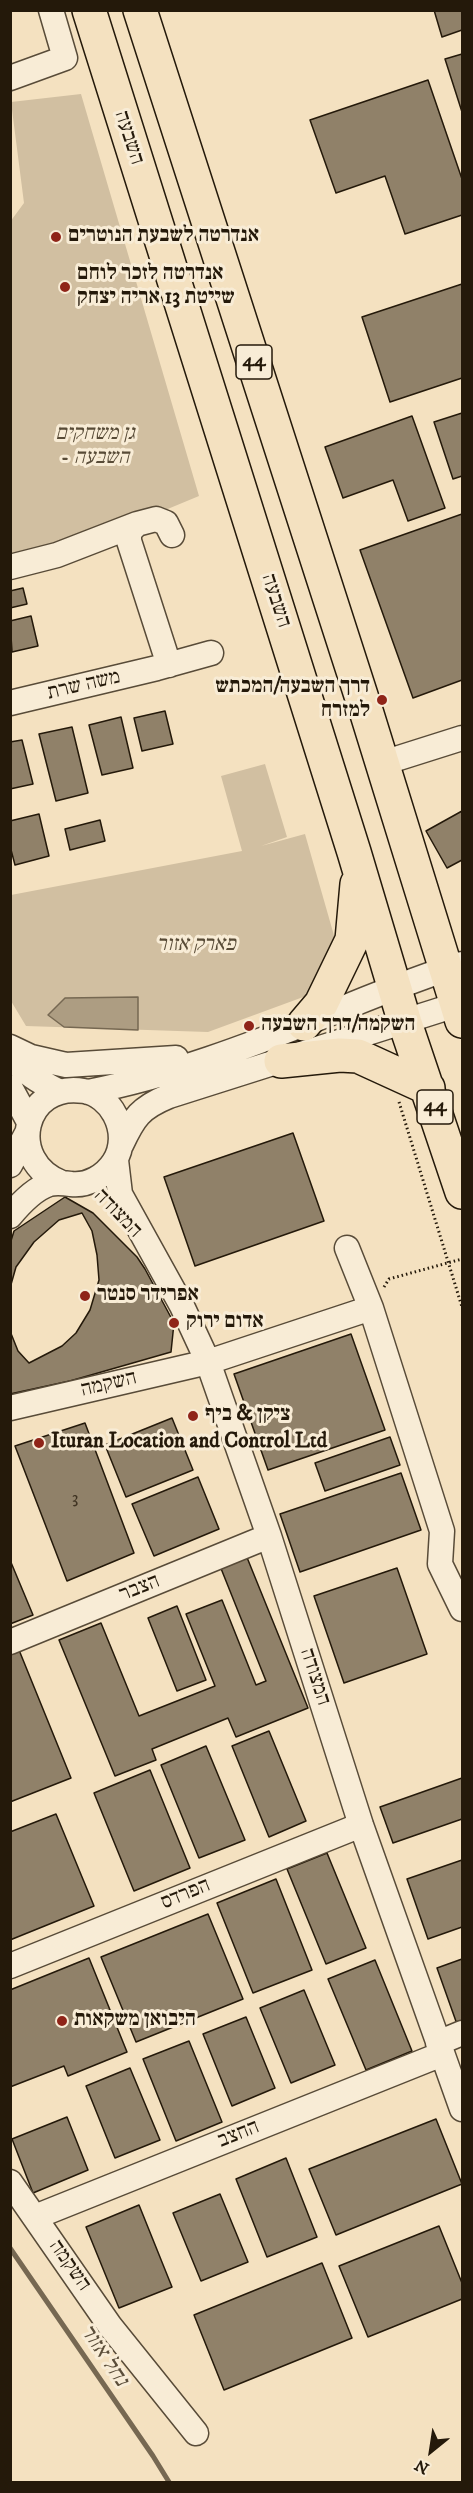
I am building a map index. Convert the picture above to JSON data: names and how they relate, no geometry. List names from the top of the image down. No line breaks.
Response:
{"streets":{"highway":["השבעה","44"],"street":["משה שרת","המצודה","השקמה","הצבר","הפרדס","החצב"]},"crossings":[["המצודה","השקמה"],["המצודה","הצבר"],["המצודה","הפרדס"],["המצודה","החצב"],["השקמה","החצב"]],"water":["נחל אזור"],"parks":["גן משחקים - השבעה","פארק אזור"],"places":["אנדרטה לשבעת הנוטרים","אנדרטה לזכר לוחם שייטת 13 אריה יצחק","דרך השבעה/המכתש למזרח","השקמה/דרך השבעה","אפרידר סנטר","אדום ירוק","ציקן & ביף","Ituran Location and Control Ltd","היבואן משקאות"],"house_numbers":["3"],"north":"bottom left"}
